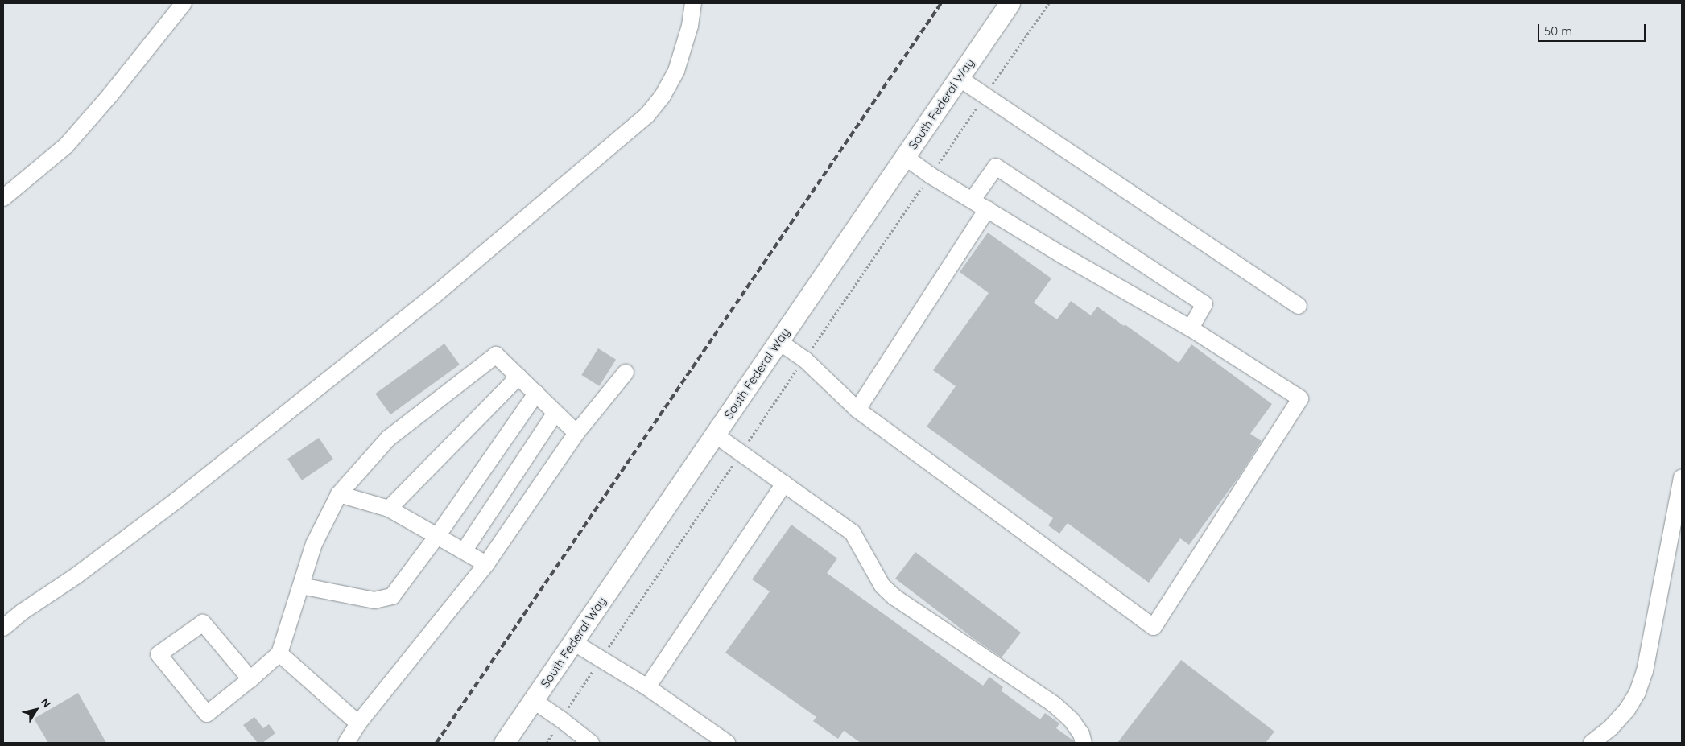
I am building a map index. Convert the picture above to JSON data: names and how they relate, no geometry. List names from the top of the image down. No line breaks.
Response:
{"streets":{"main road":["South Federal Way"]},"scale_bar":"50 m","north":"top right"}
